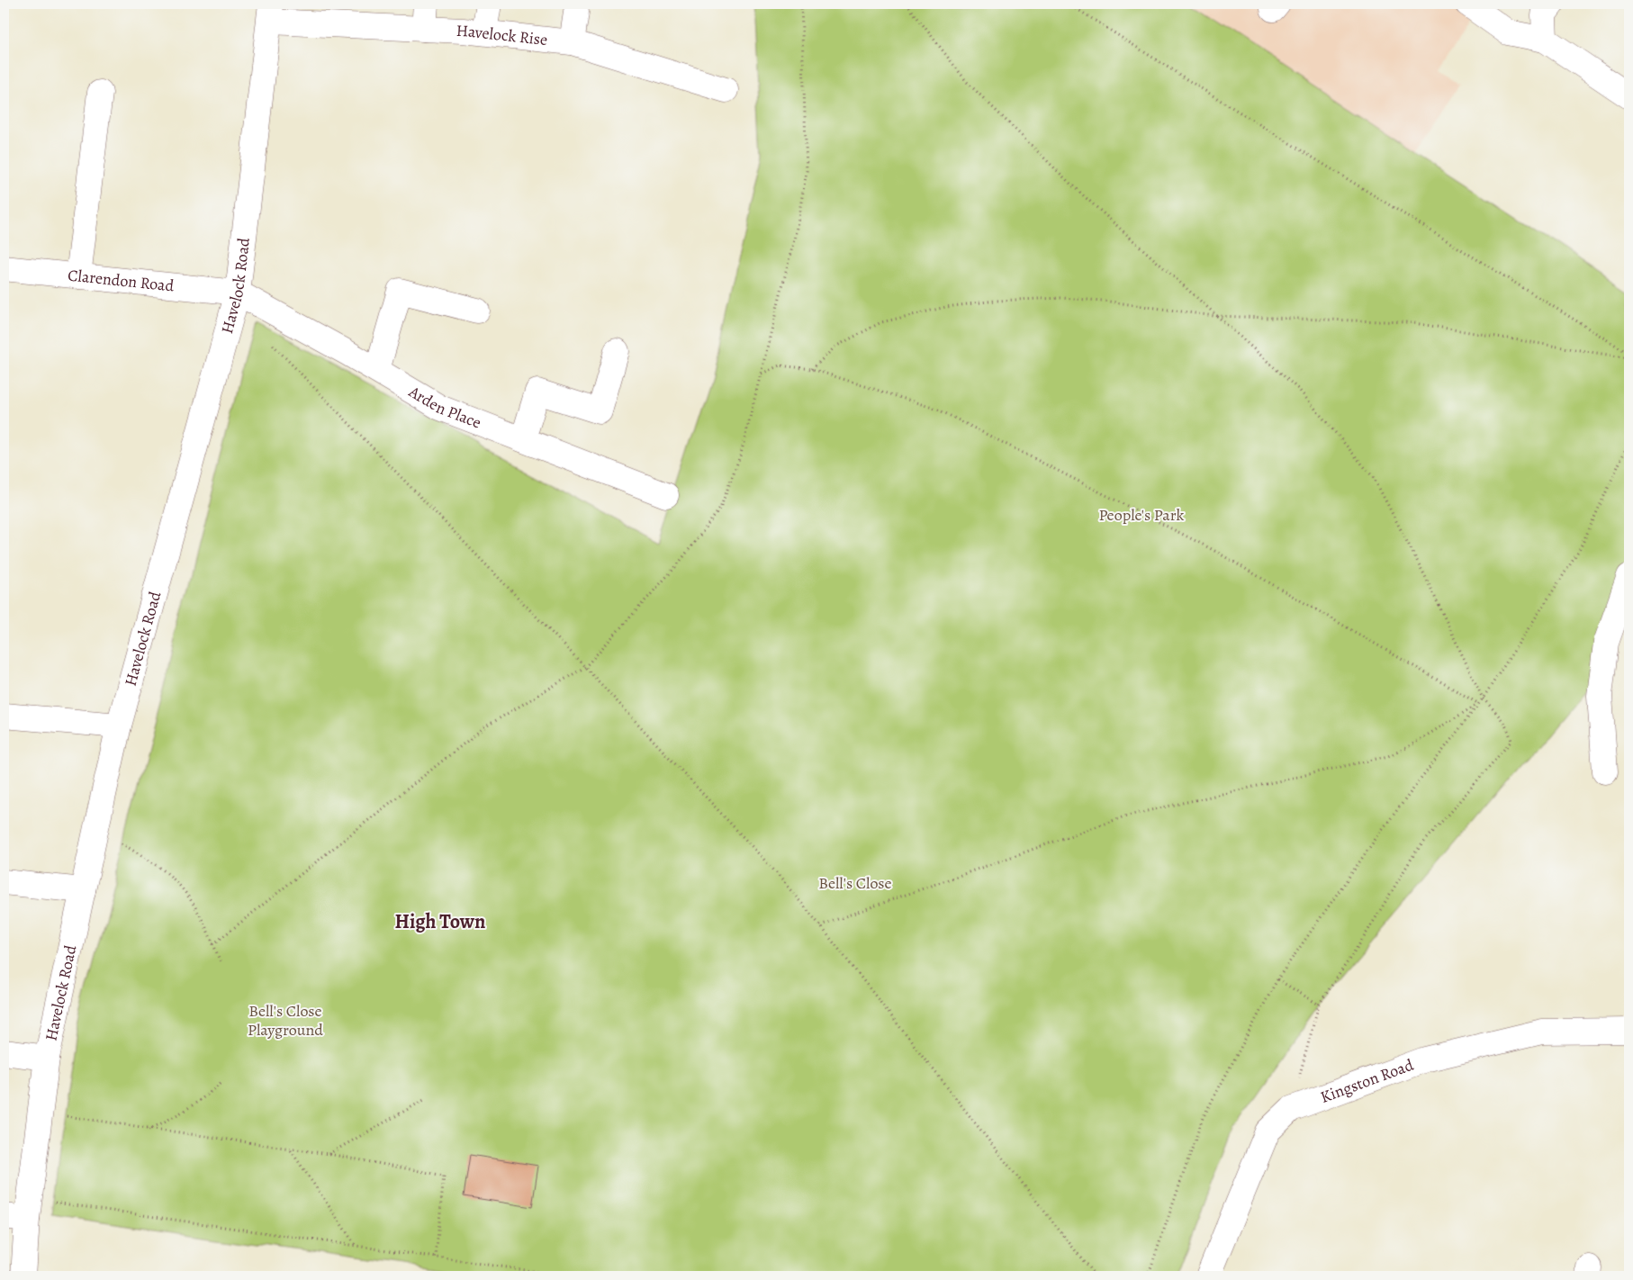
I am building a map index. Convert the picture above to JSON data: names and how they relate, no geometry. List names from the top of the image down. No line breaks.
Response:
{"streets":{"street":["Havelock Rise","Clarendon Road","Havelock Road","Arden Place","Kingston Road"]},"crossings":[["Havelock Rise","Havelock Road"],["Clarendon Road","Havelock Road"],["Clarendon Road","Arden Place"],["Havelock Road","Arden Place"]],"districts":["High Town"],"parks":["People's Park","Bell's Close","Bell's Close Playground"]}
